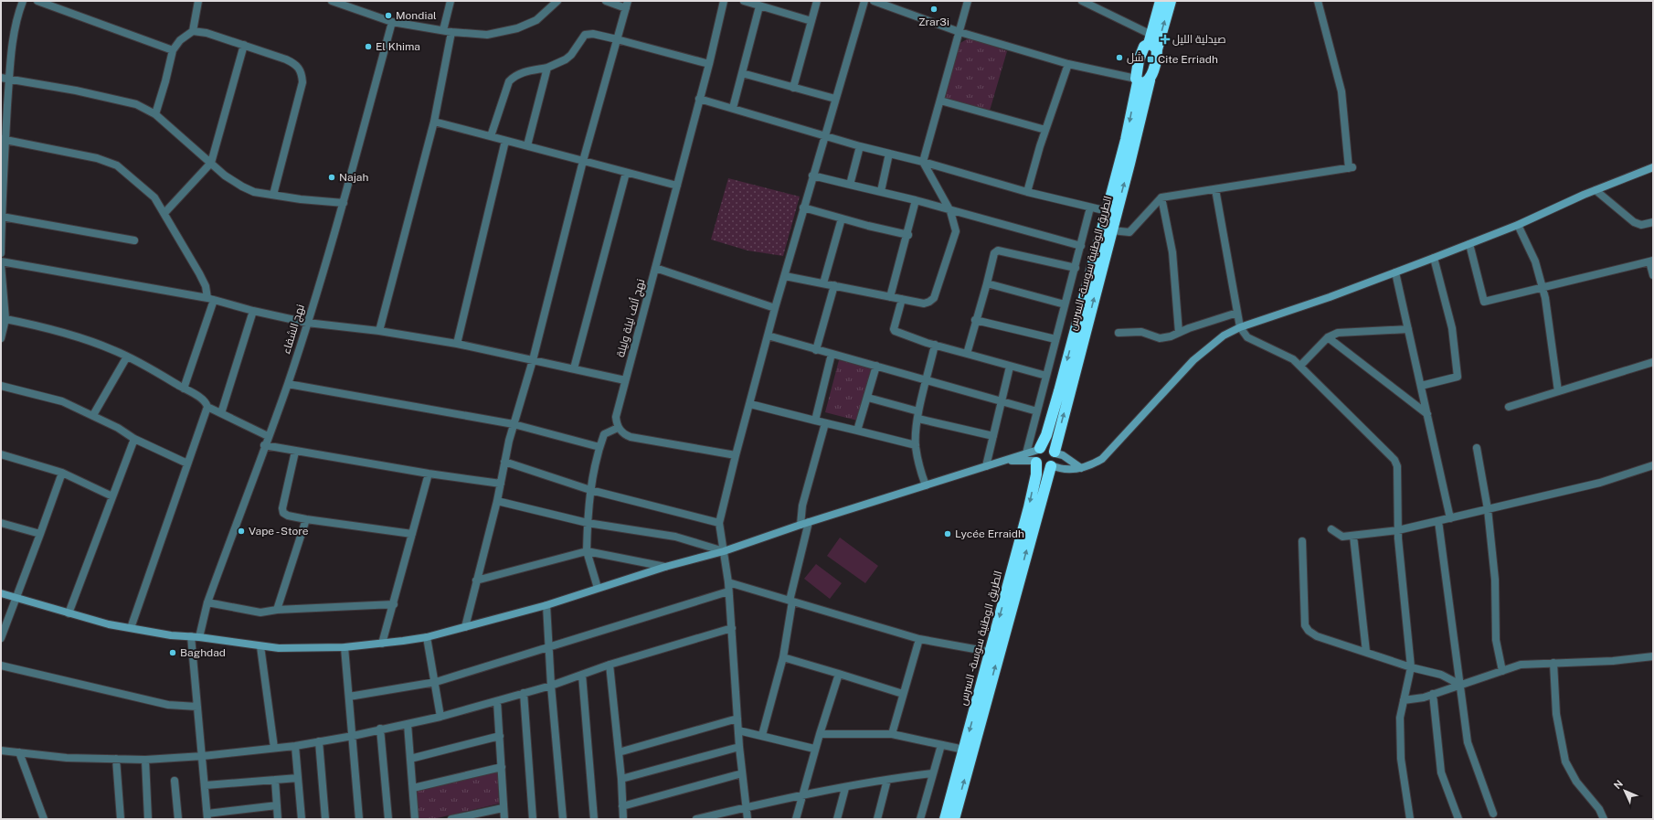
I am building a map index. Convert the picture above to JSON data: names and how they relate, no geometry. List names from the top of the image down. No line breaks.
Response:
{"streets":{"highway":["الطريق الوطنية سوسة - السرس"],"street":["نهج ألف ليلة وليلة","نهج الشفاء"]},"places":{"other":["Zrar3i","Mondial","El Khima","شل","Najah","Vape - Store","Lycée Erraidh","Baghdad"],"health":["صيدلية الليل"],"transit":["Cite Erriadh"]},"north":"top left"}
